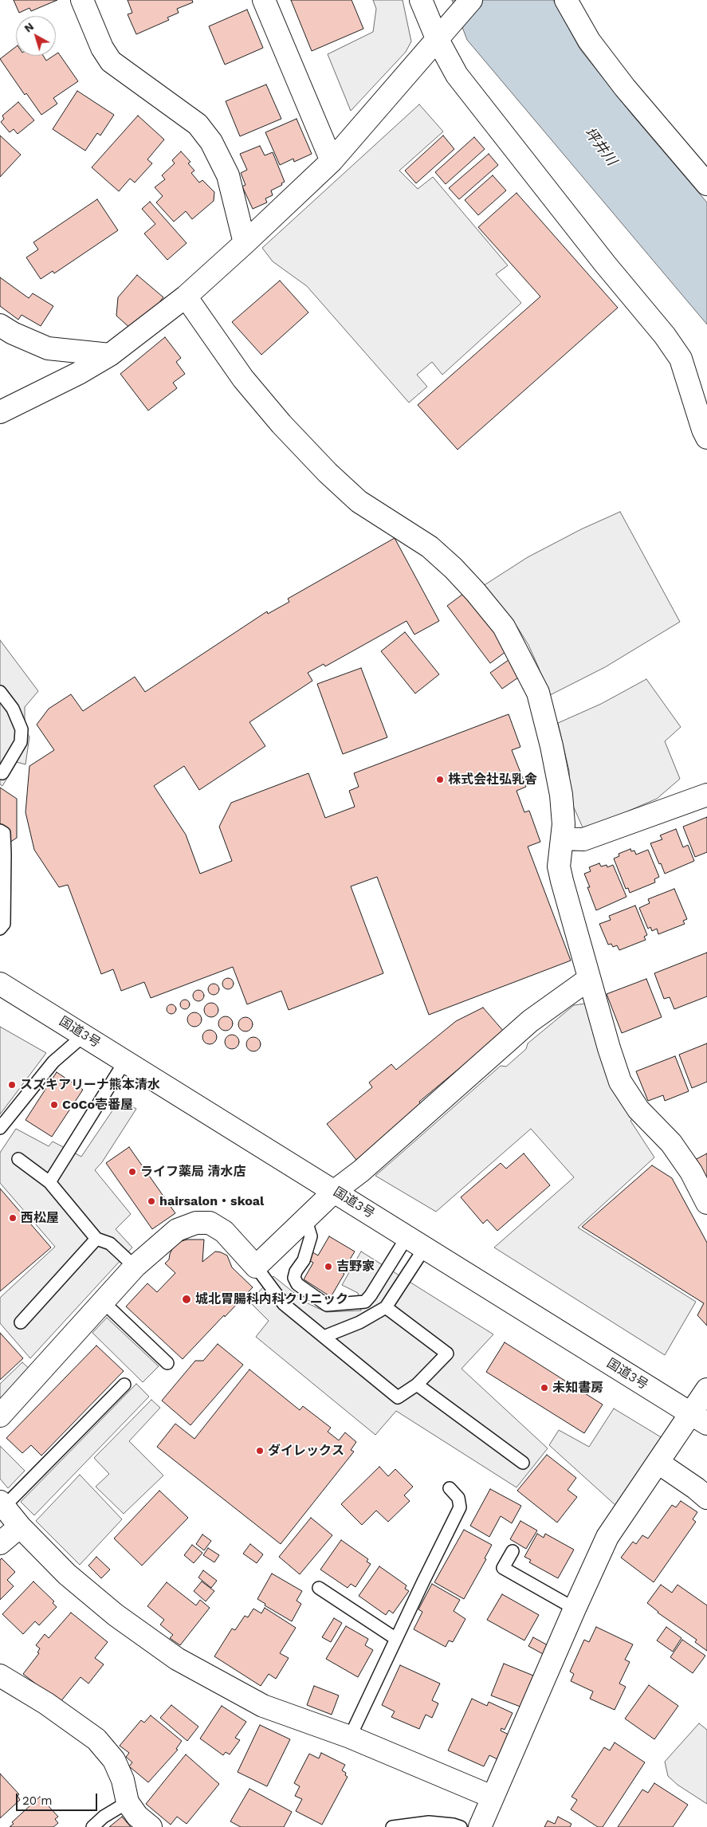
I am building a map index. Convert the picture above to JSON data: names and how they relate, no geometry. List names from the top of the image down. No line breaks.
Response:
{"streets":{"main road":["国道3号"]},"water":["坪井川"],"places":["株式会社弘乳舎","スズキアリーナ熊本清水","CoCo壱番屋","ライフ薬局 清水店","hairsalon・skoal","西松屋","吉野家","城北胃腸科内科クリニック","未知書房","ダイレックス"],"scale_bar":"20 m","north":"top left"}
